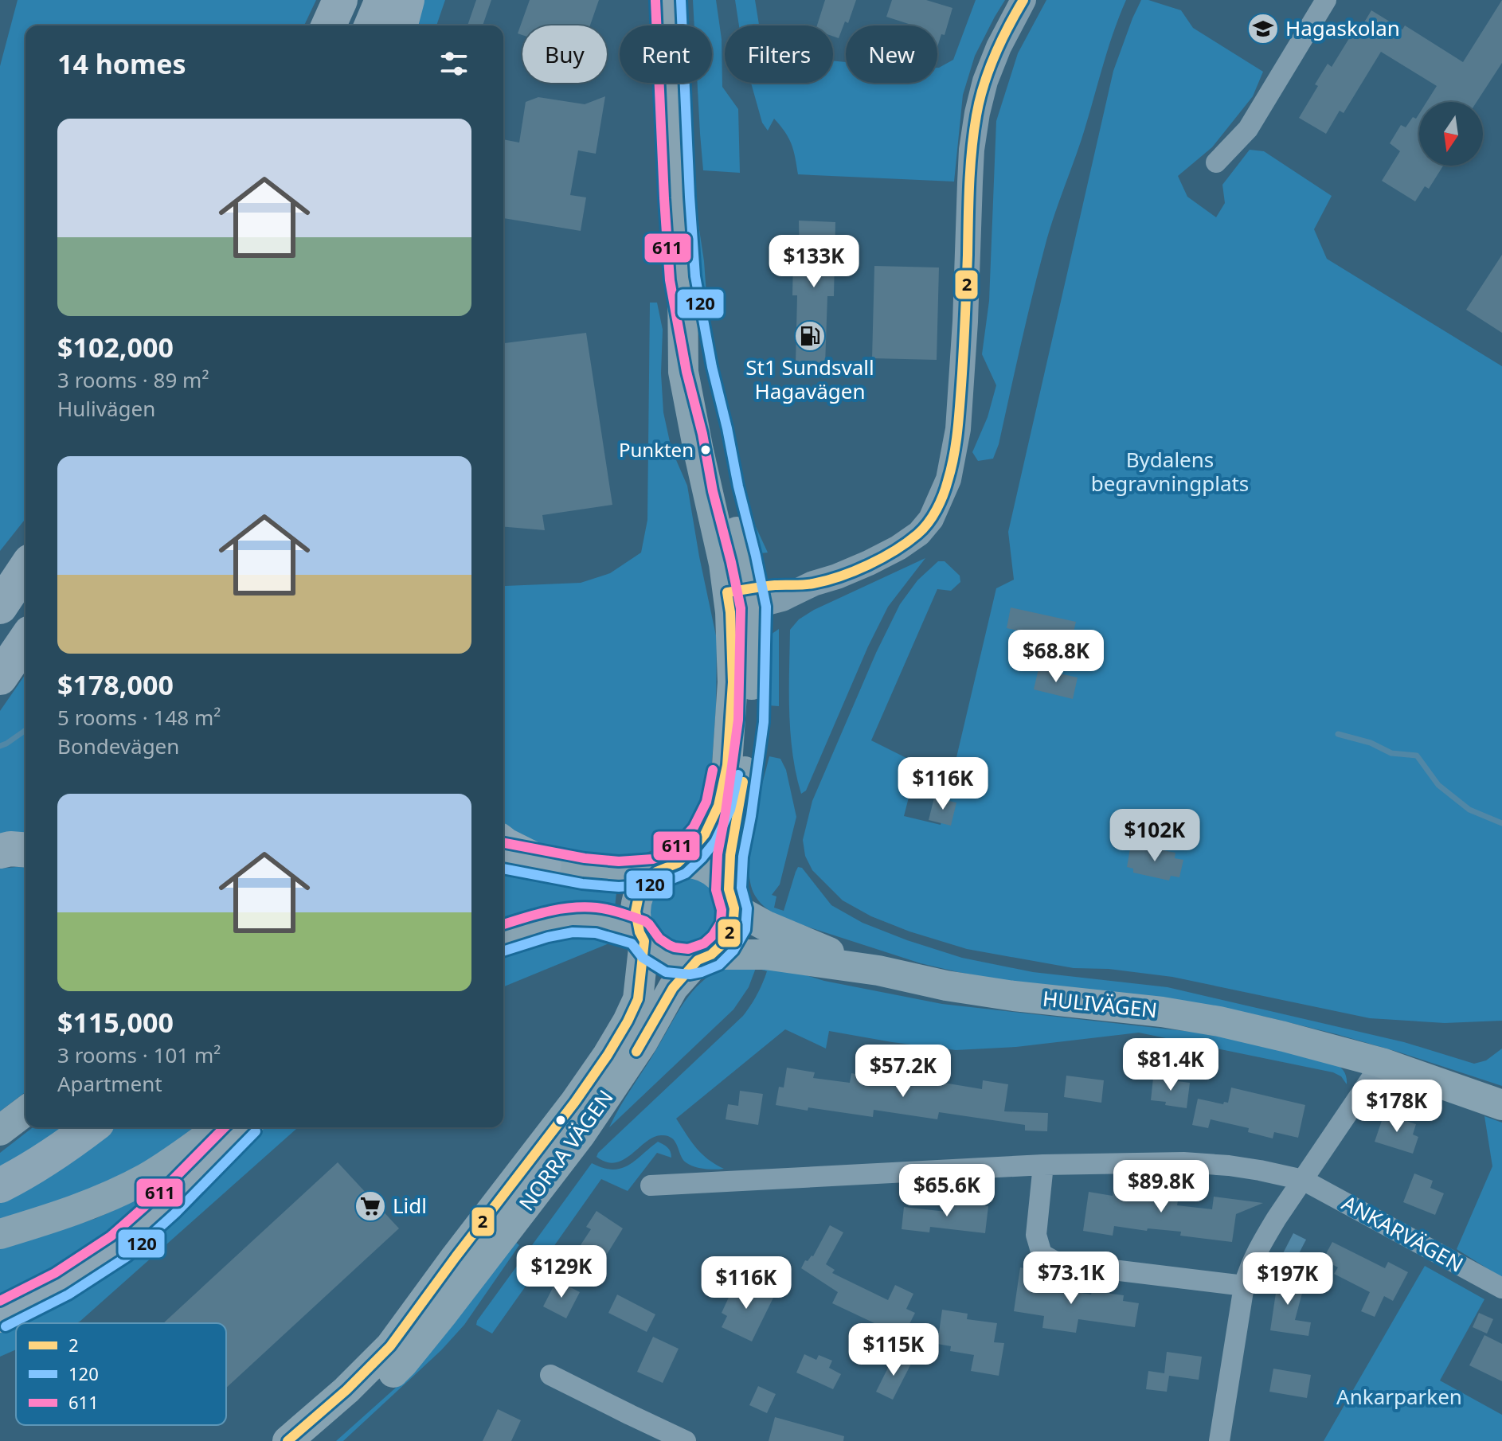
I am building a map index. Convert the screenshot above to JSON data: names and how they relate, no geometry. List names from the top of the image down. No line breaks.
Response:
{"streets":{"main road":["HULIVÄGEN","NORRA VÄGEN"],"street":["ANKARVÄGEN"]},"crossings":[["HULIVÄGEN","NORRA VÄGEN"]],"parks":["Bydalens begravningplats","Ankarparken"],"places":{"school or university":["Hagaskolan"],"fuel station":["St1 Sundsvall Hagavägen"],"other":["Punkten"],"supermarket":["Lidl"]},"lines":["transit line 2","transit line 120","transit line 611"],"legend":["2","120","611"],"north":"bottom","page":{"chip":["Buy","Rent","Filters","New"],"heading":"14 homes","list":[{"name":"$102,000","note":"3 rooms · 89 m² · Hulivägen"},{"name":"$178,000","note":"5 rooms · 148 m² · Bondevägen"},{"name":"$115,000","note":"3 rooms · 101 m² · Apartment"}],"price":["$133K","$68.8K","$116K","$102K","$81.4K","$57.2K","$178K","$89.8K","$65.6K","$129K","$73.1K","$197K","$116K","$115K"]}}
